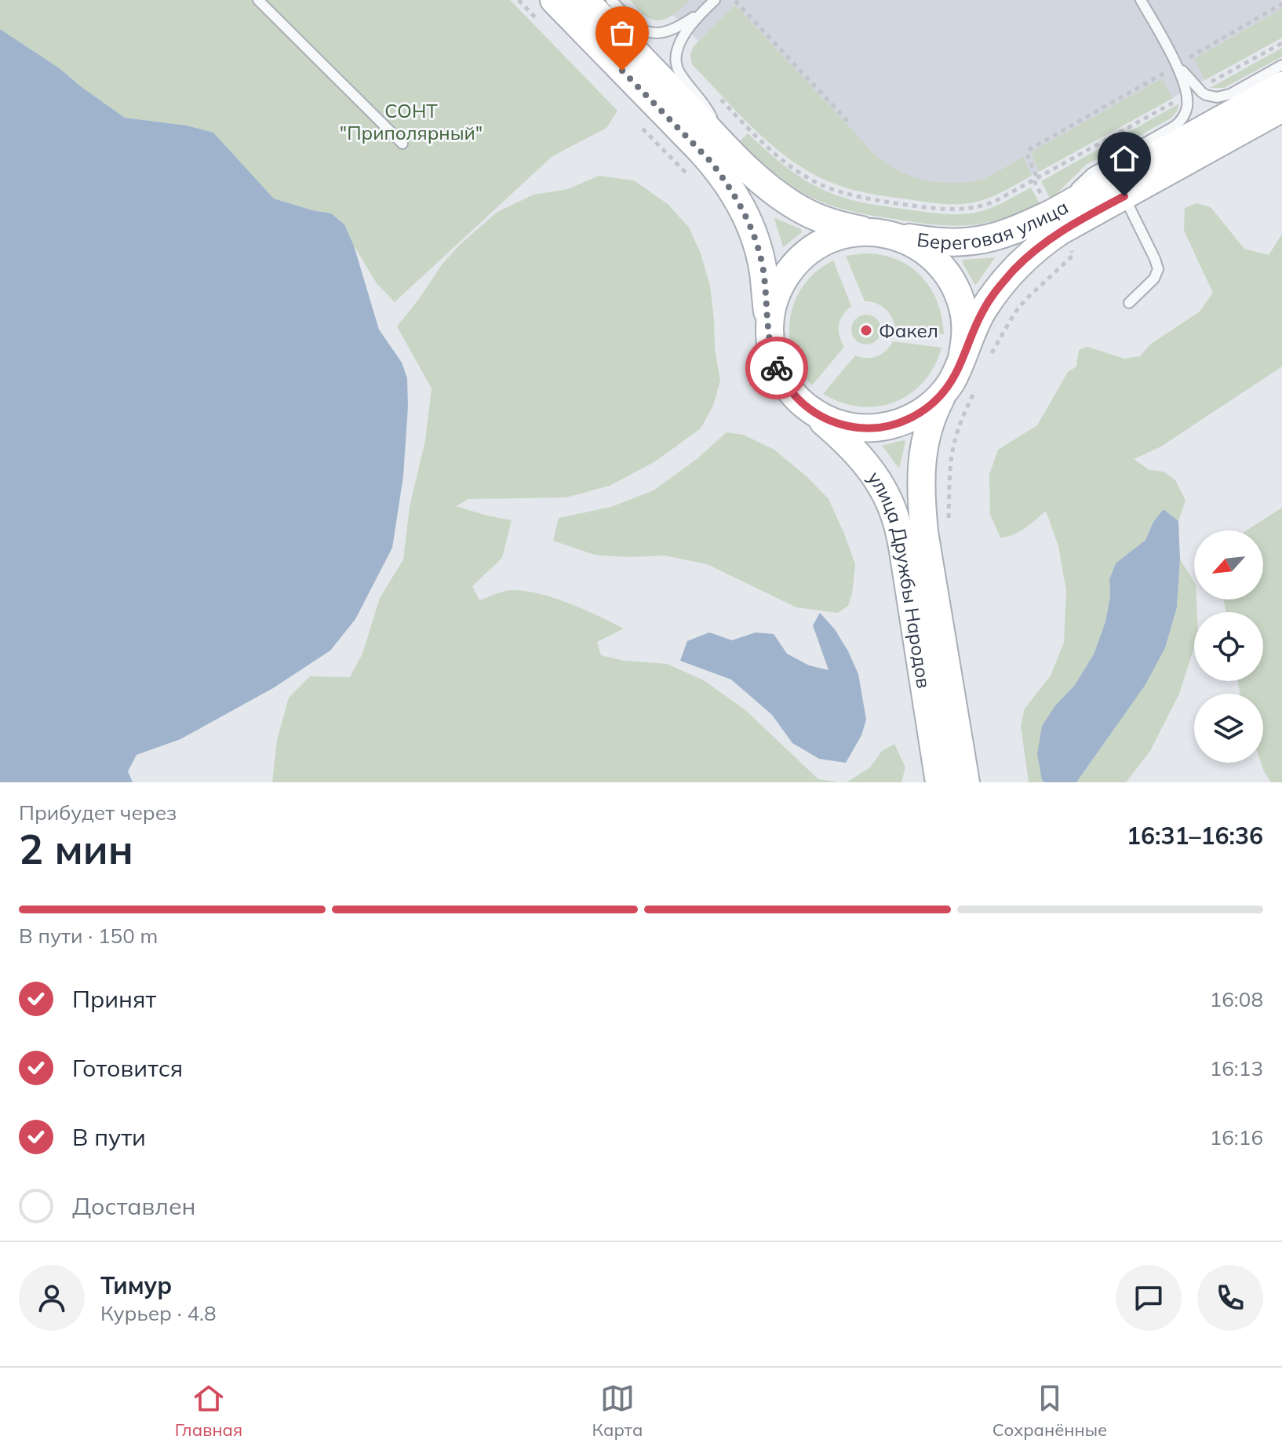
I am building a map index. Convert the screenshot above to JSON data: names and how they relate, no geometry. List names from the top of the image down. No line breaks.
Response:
{"streets":{"main road":["Береговая улица","улица Дружбы Народов"]},"crossings":[["Береговая улица","улица Дружбы Народов"]],"parks":["СОНТ \"Приполярный\""],"places":["Факел"],"north":"bottom left","page":{"heading":["2 мин","Прибудет через","16:31–16:36"],"panel":["Тимур","Курьер · 4.8"],"bar":"В пути · 150 m","list":[["Принят","16:08"],["Готовится","16:13"],["В пути","16:16"],"Доставлен"],"tabs":["Главная","Карта","Сохранённые"]}}
